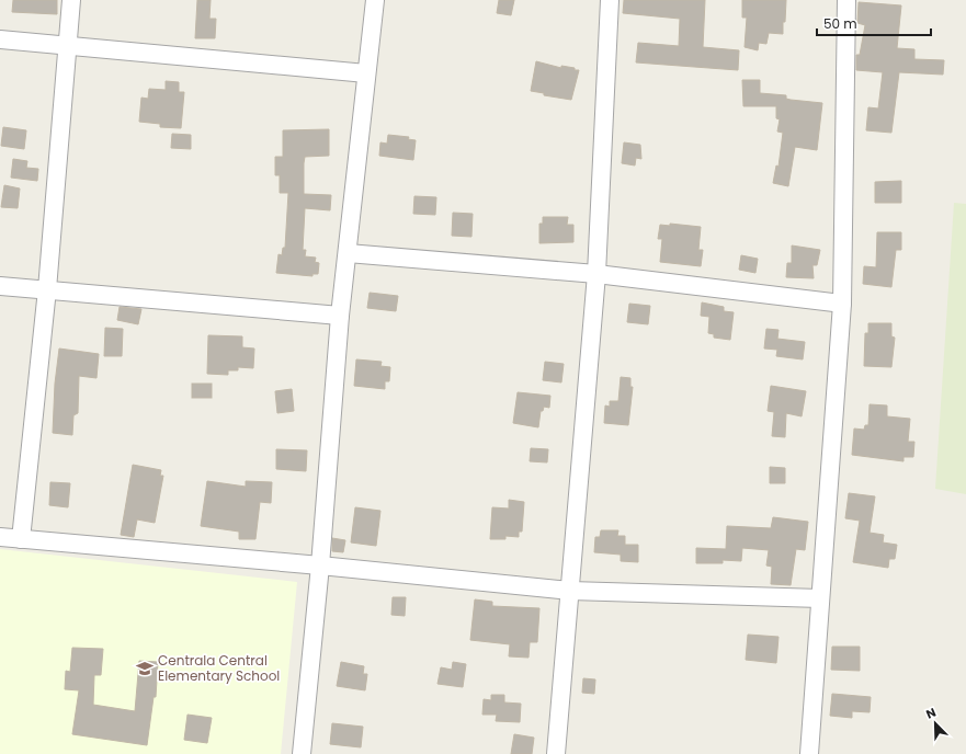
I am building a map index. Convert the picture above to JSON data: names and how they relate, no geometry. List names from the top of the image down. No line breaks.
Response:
{"places":{"school or university":["Centrala Central Elementary School"]},"scale_bar":"50 m","north":"top left"}
